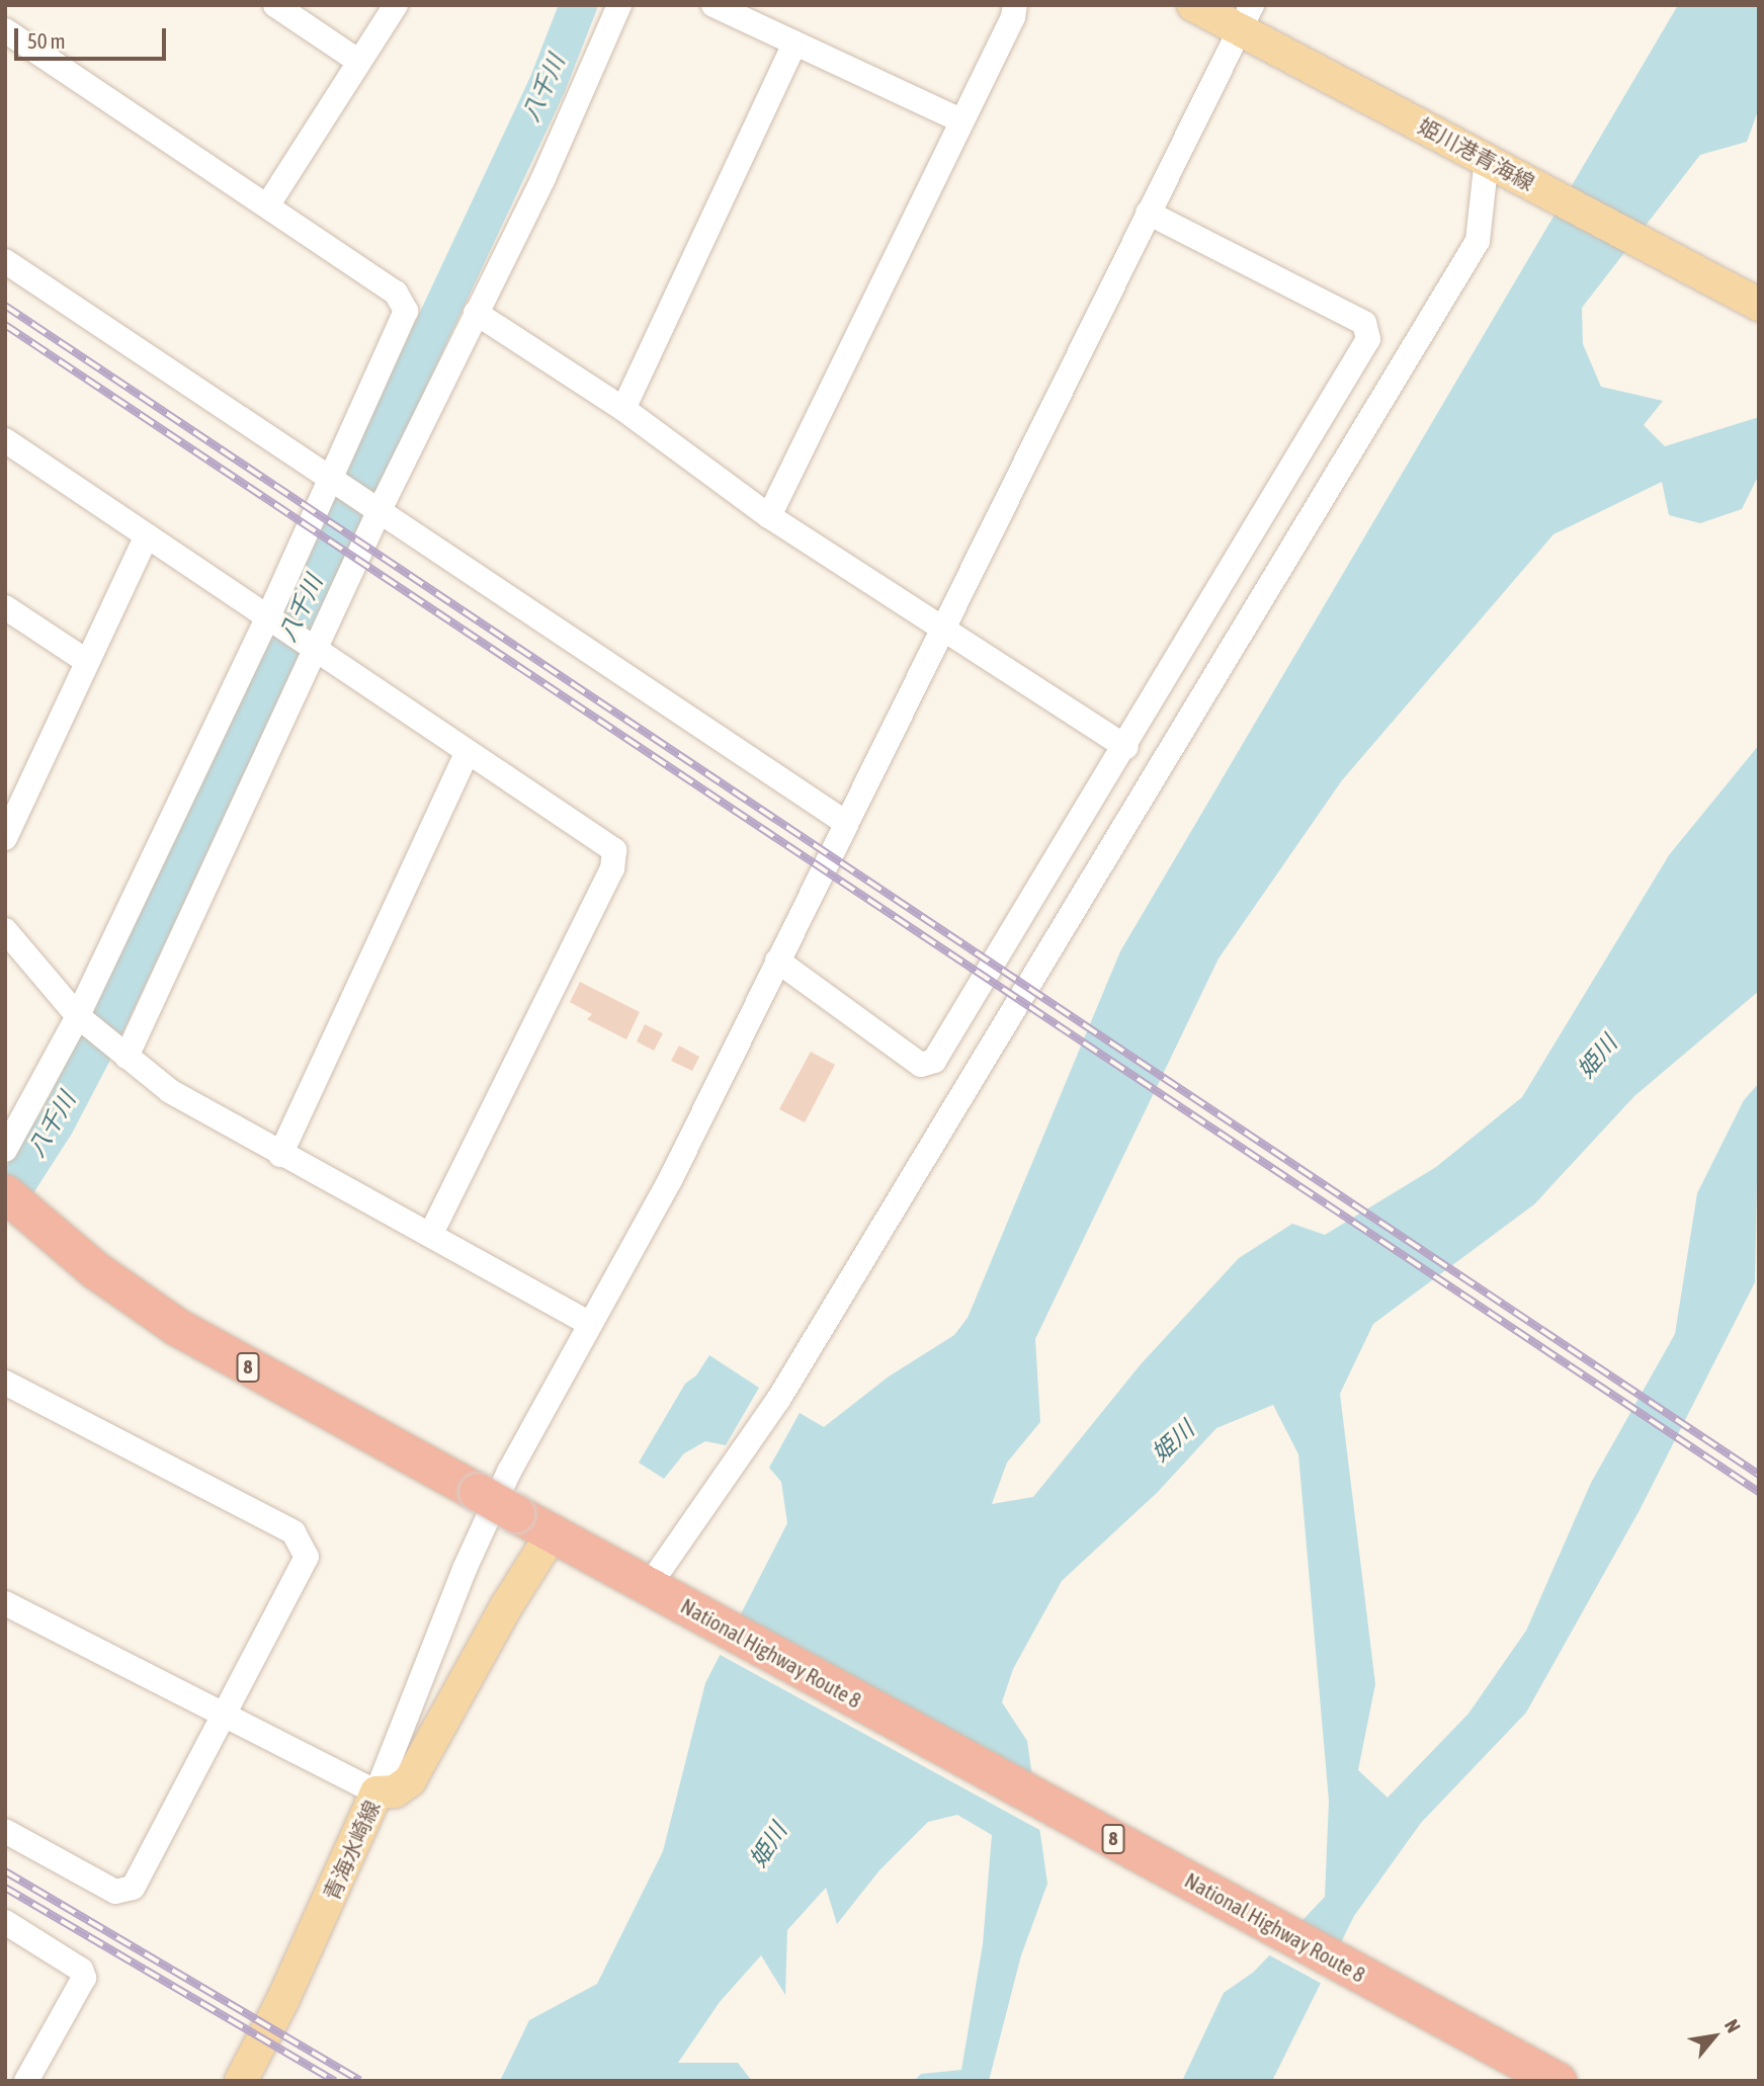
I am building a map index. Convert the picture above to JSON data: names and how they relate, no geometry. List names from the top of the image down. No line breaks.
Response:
{"streets":{"highway":["8","National Highway Route 8"],"main road":["姫川港青海線","青海水崎線"]},"crossings":[["National Highway Route 8","青海水崎線"]],"water":["八千川","姫川"],"scale_bar":"50 m","north":"top right"}
